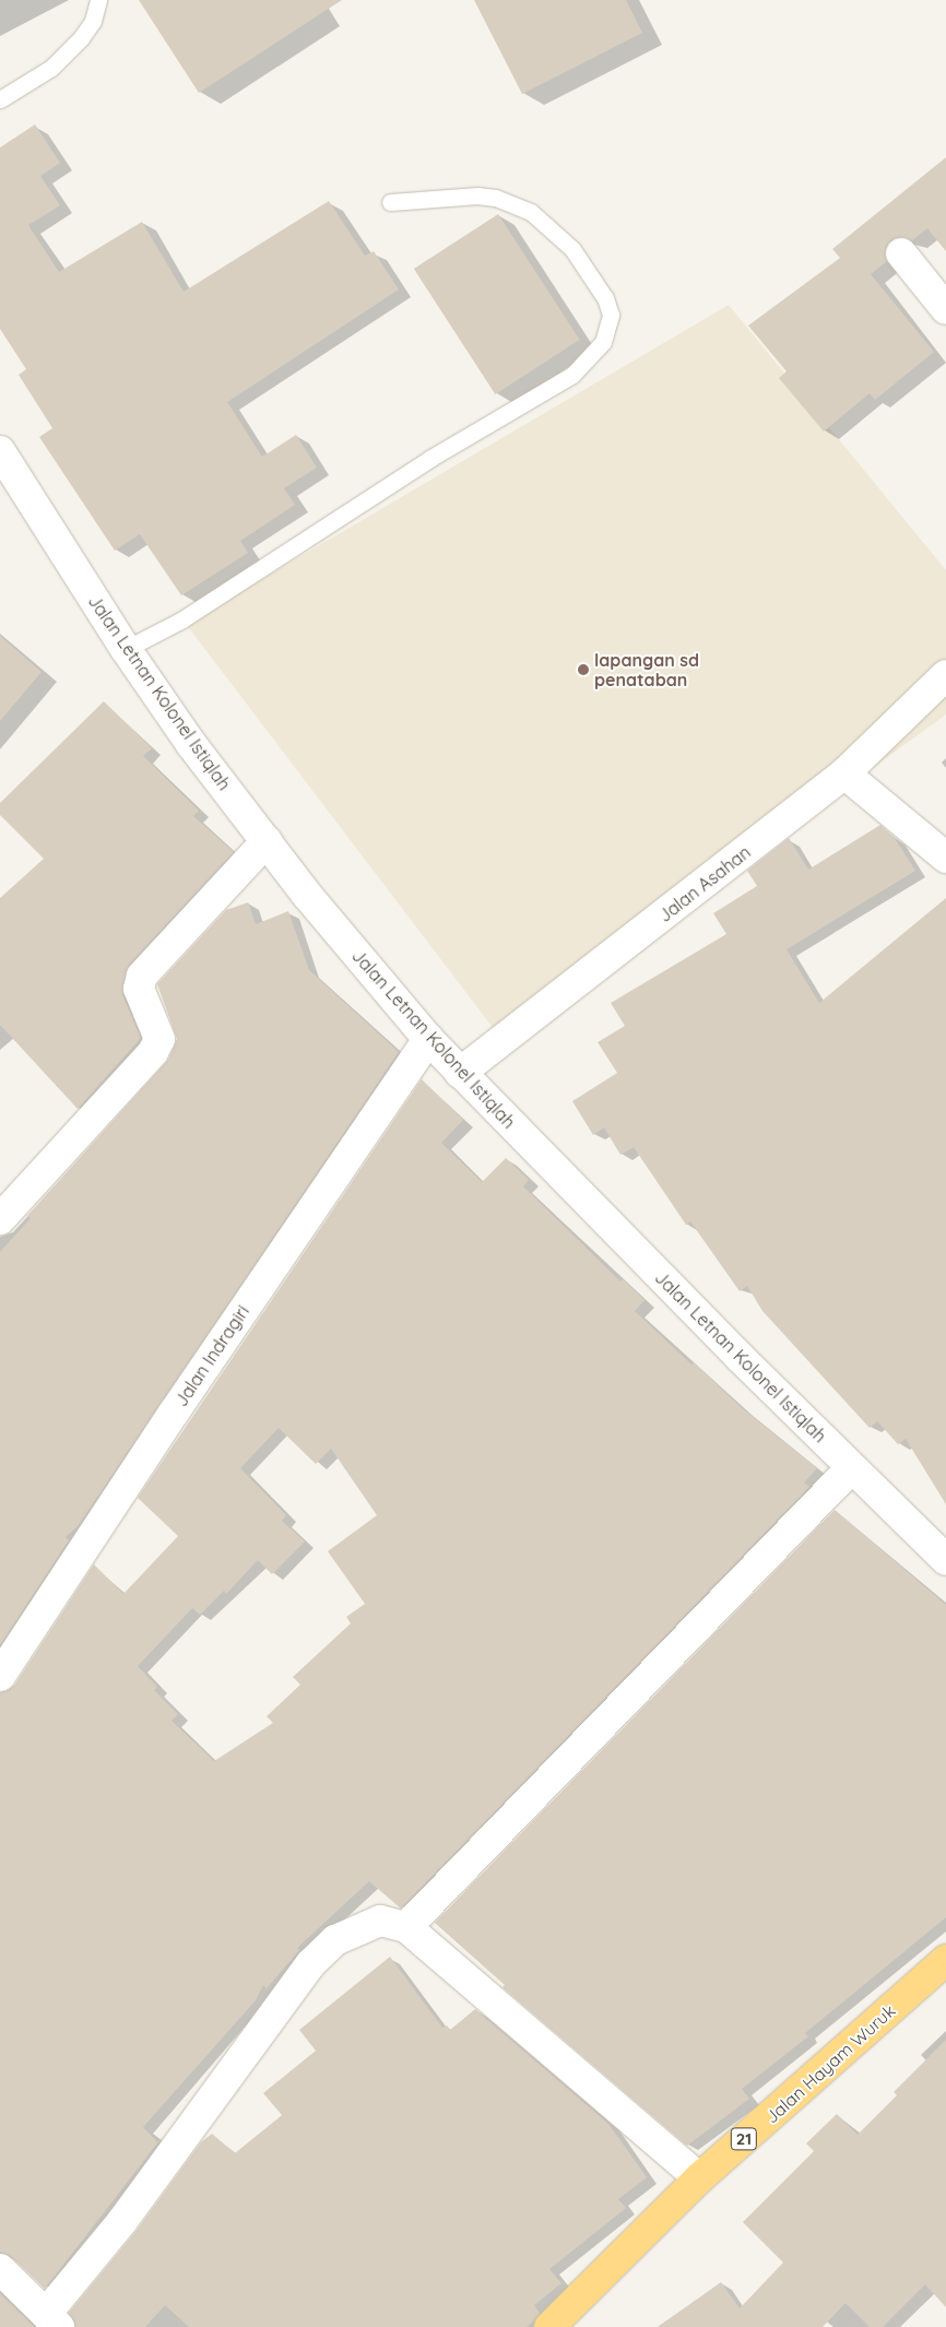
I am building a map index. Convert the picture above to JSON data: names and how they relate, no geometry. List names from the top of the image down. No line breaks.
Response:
{"streets":{"highway":["Jalan Hayam Wuruk","21"],"street":["Jalan Letnan Kolonel Istiqlah","Jalan Asahan","Jalan Indragiri"]},"crossings":[["Jalan Letnan Kolonel Istiqlah","Jalan Asahan"],["Jalan Letnan Kolonel Istiqlah","Jalan Indragiri"]],"places":["lapangan sd penataban"]}
